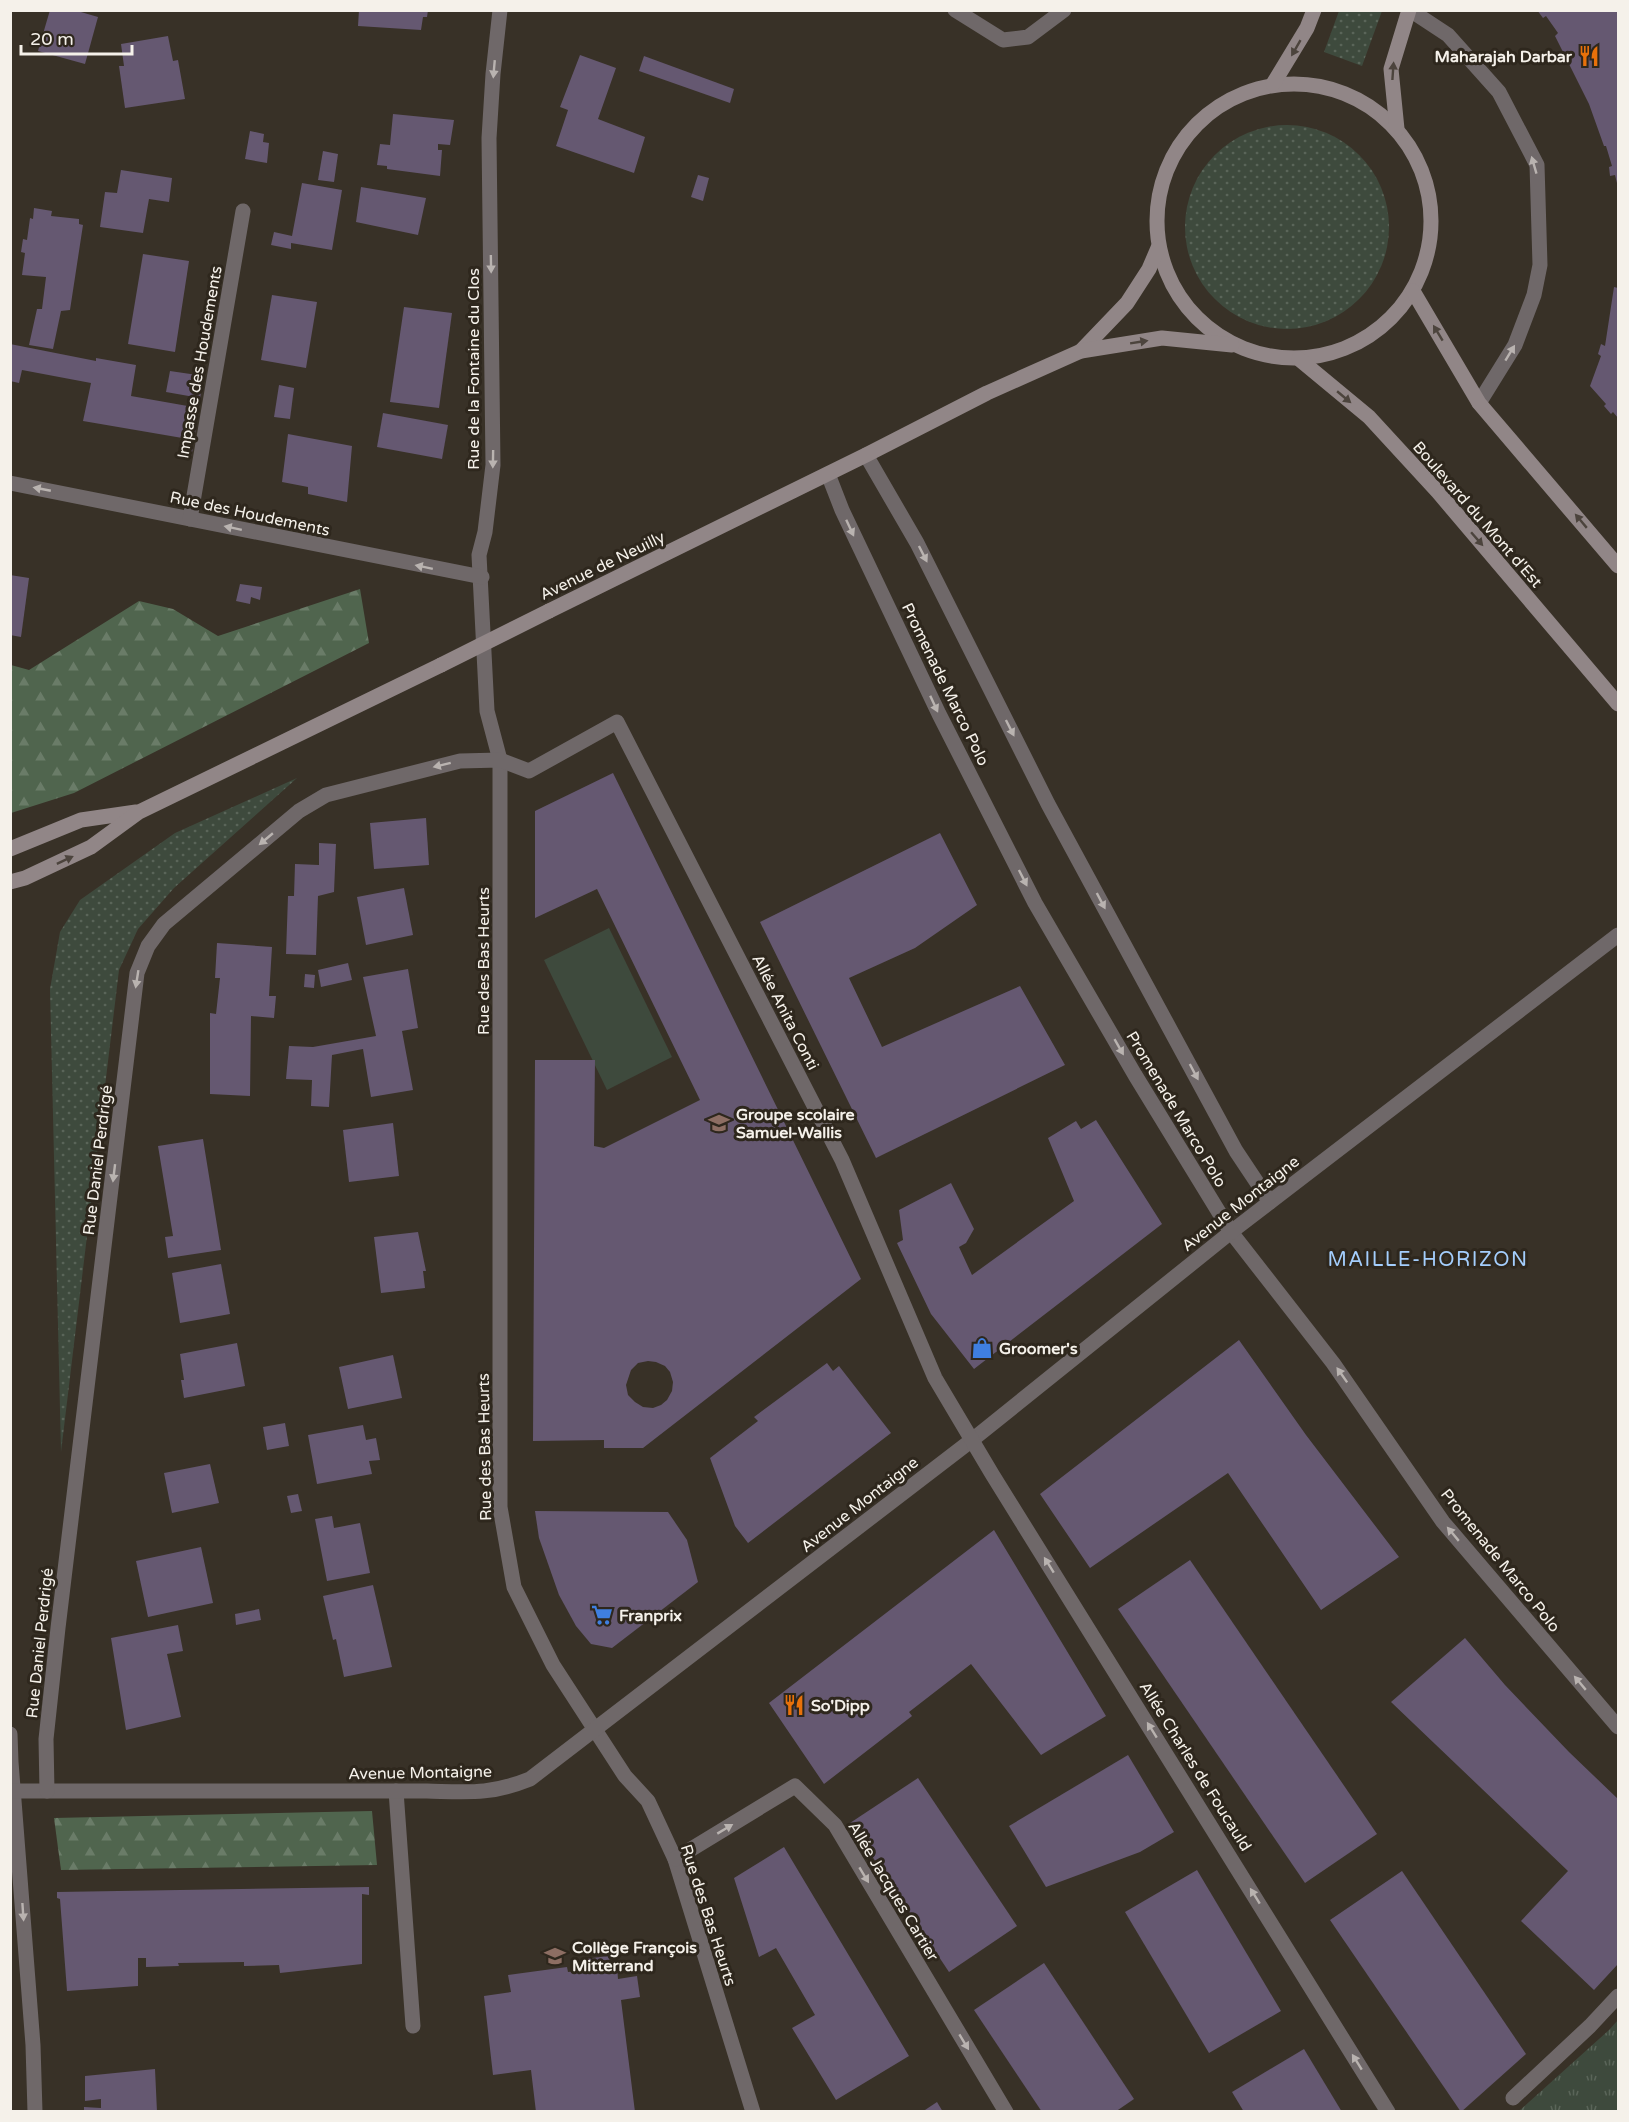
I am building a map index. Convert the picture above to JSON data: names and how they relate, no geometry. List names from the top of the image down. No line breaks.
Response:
{"streets":{"main road":["Boulevard du Mont d'Est","Avenue de Neuilly"],"street":["Impasse des Houdements","Rue de la Fontaine du Clos","Rue des Houdements","Promenade Marco Polo","Rue des Bas Heurts","Allée Anita Conti","Rue Daniel Perdrigé","Avenue Montaigne","Allée Charles de Foucauld","Allée Jacques Cartier"]},"crossings":[["Impasse des Houdements","Rue des Houdements"],["Rue de la Fontaine du Clos","Rue des Houdements"],["Rue de la Fontaine du Clos","Rue des Bas Heurts"],["Rue de la Fontaine du Clos","Allée Anita Conti"],["Rue de la Fontaine du Clos","Rue Daniel Perdrigé"],["Avenue de Neuilly","Promenade Marco Polo"],["Promenade Marco Polo","Avenue Montaigne"],["Rue des Bas Heurts","Allée Anita Conti"],["Rue des Bas Heurts","Rue Daniel Perdrigé"],["Rue des Bas Heurts","Avenue Montaigne"],["Rue des Bas Heurts","Allée Jacques Cartier"],["Allée Anita Conti","Rue Daniel Perdrigé"],["Allée Anita Conti","Avenue Montaigne"],["Allée Anita Conti","Allée Charles de Foucauld"],["Rue Daniel Perdrigé","Avenue Montaigne"],["Avenue Montaigne","Allée Charles de Foucauld"]],"one_way":["Rue de la Fontaine du Clos","Rue des Houdements","Rue Daniel Perdrigé","Allée Charles de Foucauld"],"districts":["MAILLE-HORIZON"],"places":{"restaurant":["Maharajah Darbar","So'Dipp"],"school or university":["Groupe scolaire Samuel-Wallis","Collège François Mitterrand"],"shop":["Groomer's"],"supermarket":["Franprix"]},"scale_bar":"20 m"}
